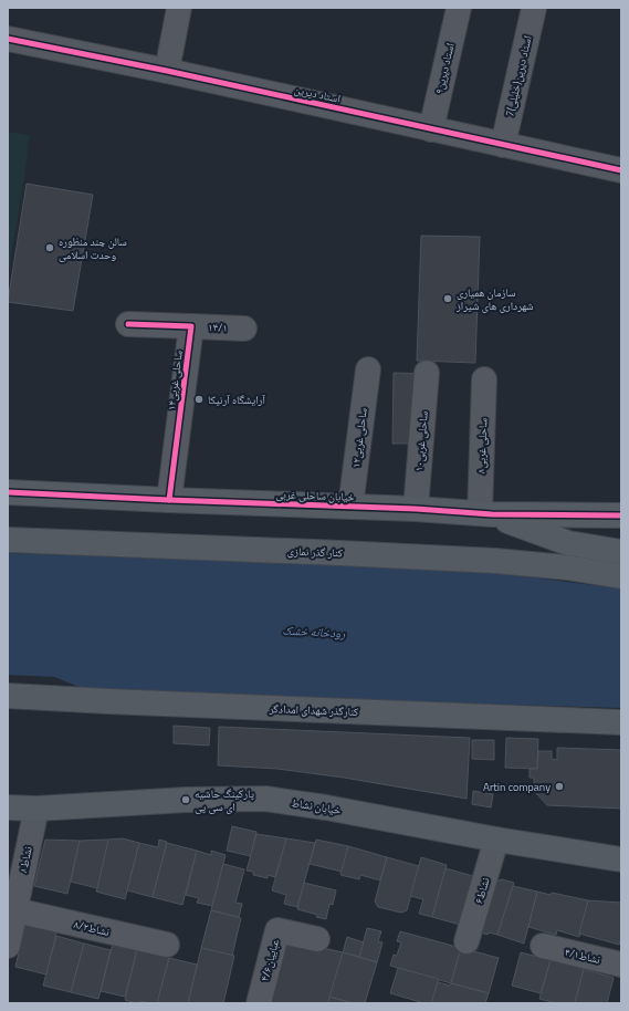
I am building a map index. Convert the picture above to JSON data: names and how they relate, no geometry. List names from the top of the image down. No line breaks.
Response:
{"streets":{"main road":["خیابان ساحلی غربی","کنار گذر نمازی","کنارگذر شهدای امدادگر","خیابان نشاط"],"street":["استاد دیرین۹","7استاد دیرین(خلیلی)","استاد دیرین","۱۴/۱","ساحلی غربی۱۴","ساحلی غربی۱۲","ساحلی غربی۱۰","ساحلی غربی۸","نشاط۸","نشاط۶","نشاط۸/۲","نشاط۴/۱","عباییان۴/۶"]},"crossings":[["استاد دیرین۹","استاد دیرین"],["7استاد دیرین(خلیلی)","استاد دیرین"],["۱۴/۱","ساحلی غربی۱۴"],["ساحلی غربی۱۴","خیابان ساحلی غربی"],["ساحلی غربی۱۲","خیابان ساحلی غربی"],["ساحلی غربی۱۰","خیابان ساحلی غربی"],["ساحلی غربی۸","خیابان ساحلی غربی"],["خیابان نشاط","نشاط۸"],["خیابان نشاط","نشاط۶"],["نشاط۸","نشاط۸/۲"]],"water":["رودخانه خشک"],"places":["سالن چند منظوره وحدت اسلامی","سازمان همیاری شهرداری های شیراز","آرایشگاه آرنیکا","Artin company","پارکینگ حاشیه ای سی پی"]}
